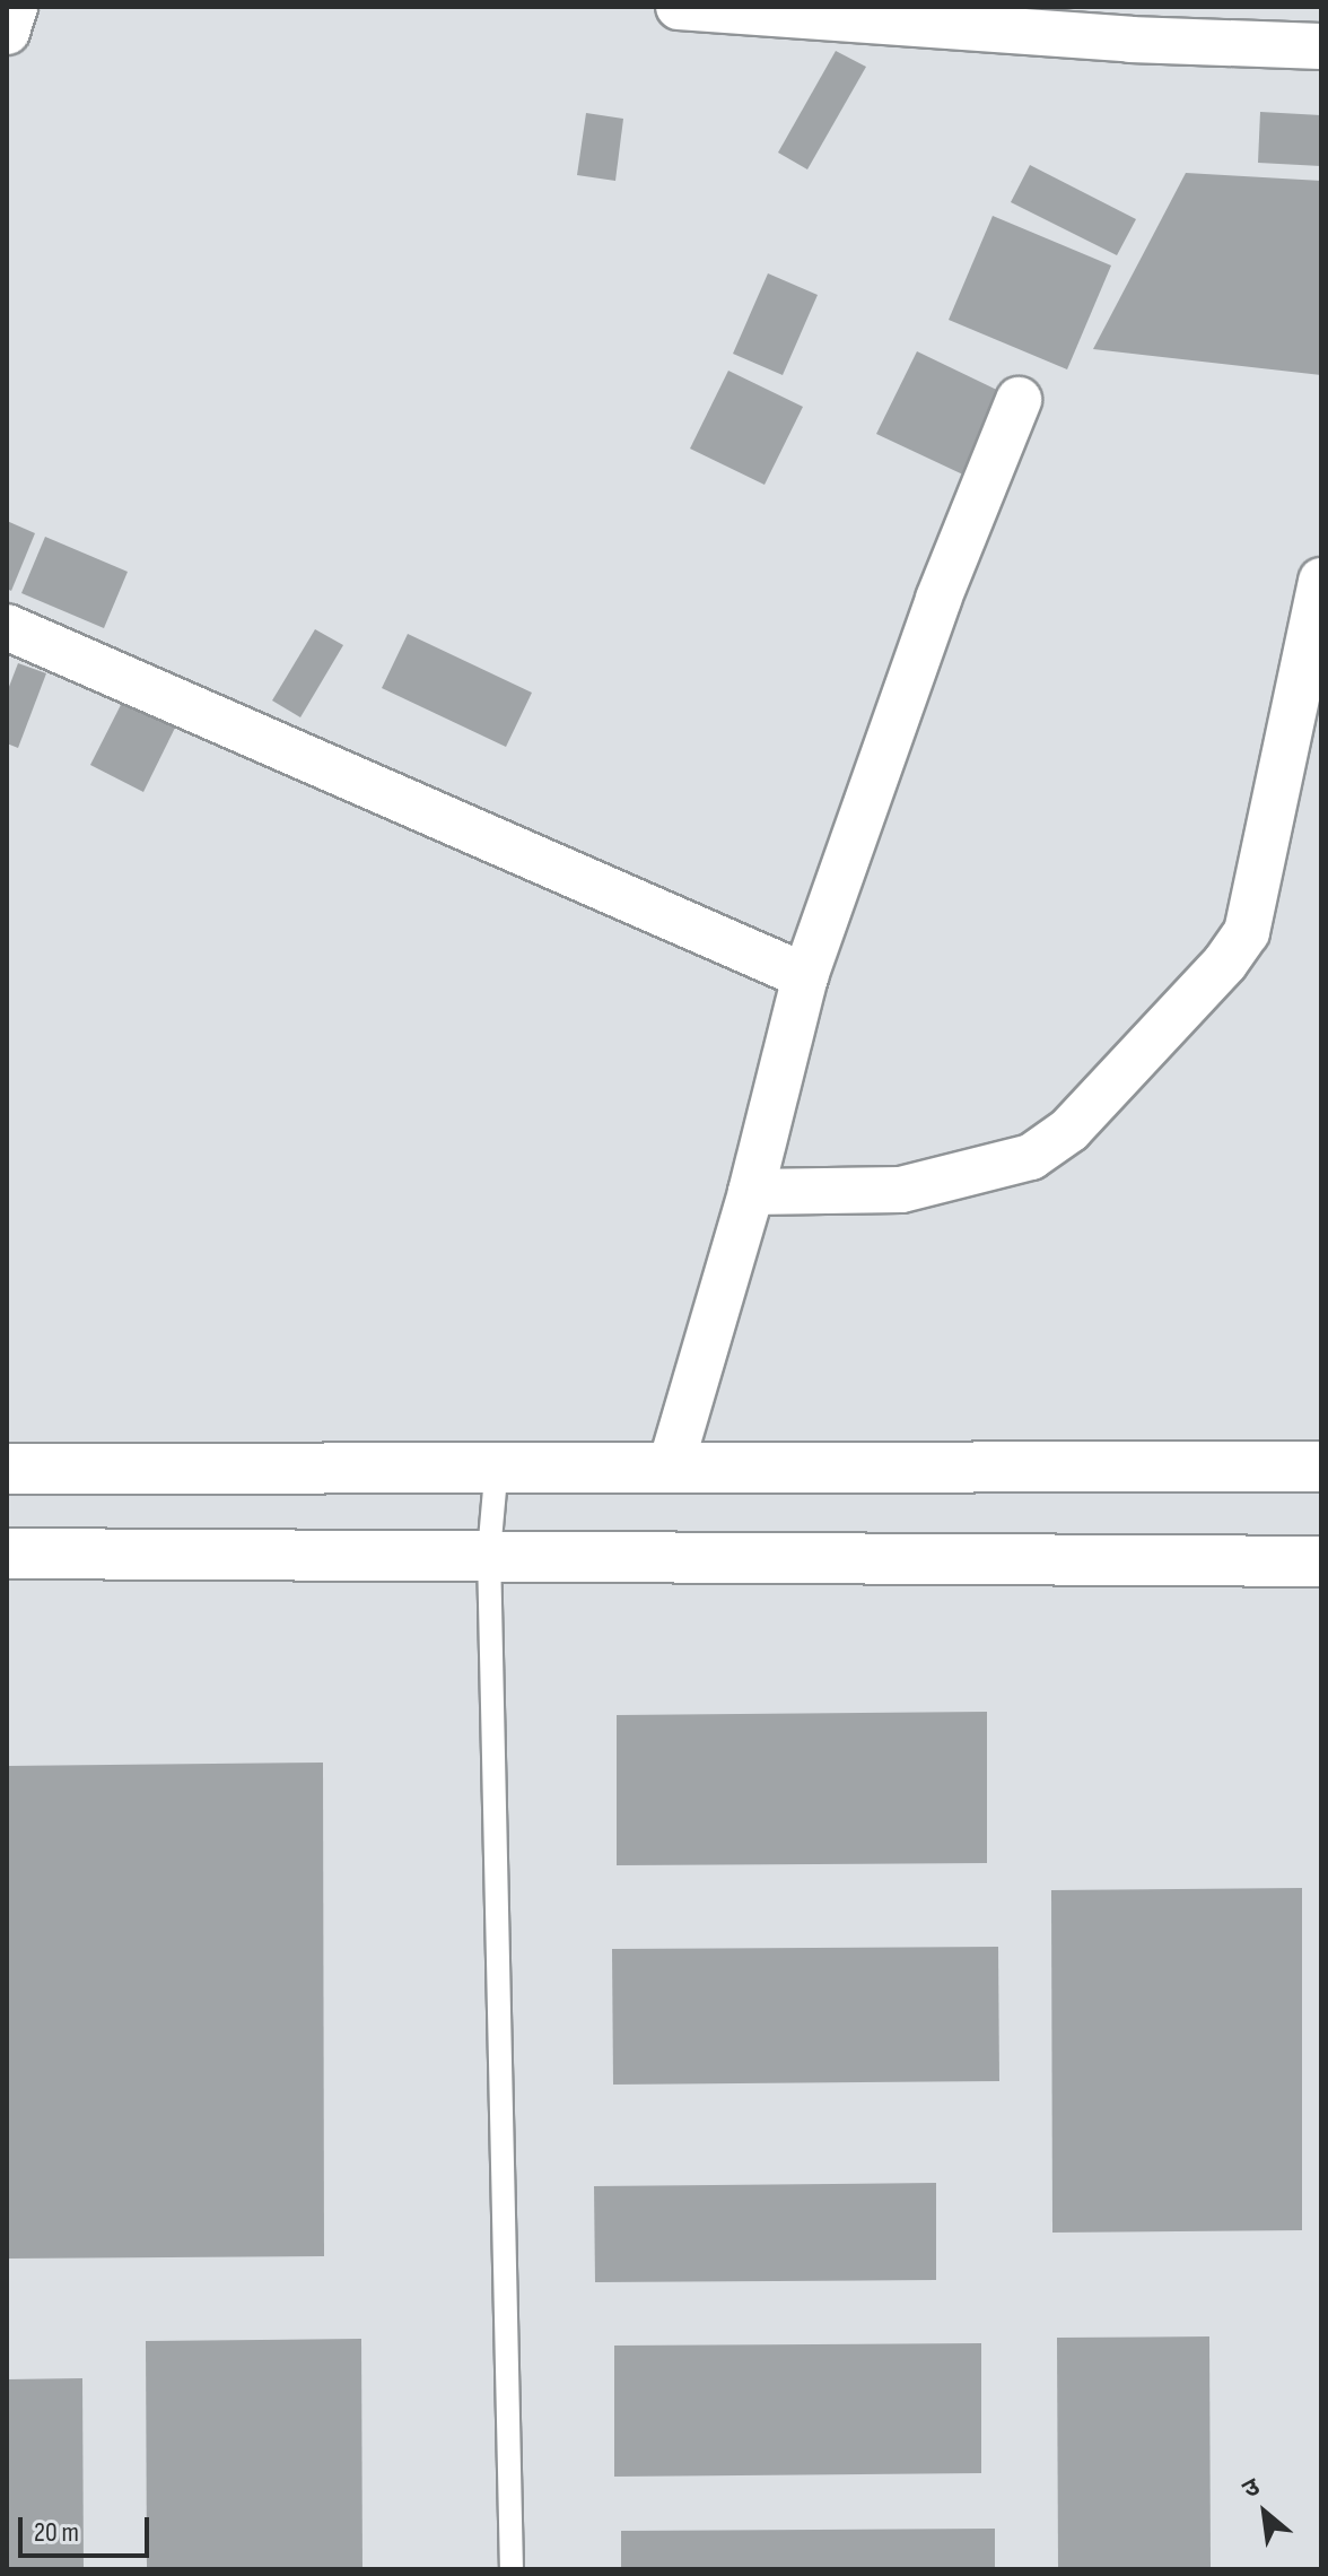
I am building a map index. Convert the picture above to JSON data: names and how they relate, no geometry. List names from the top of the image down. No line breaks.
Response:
{"scale_bar":"20 m","north":"top left"}
